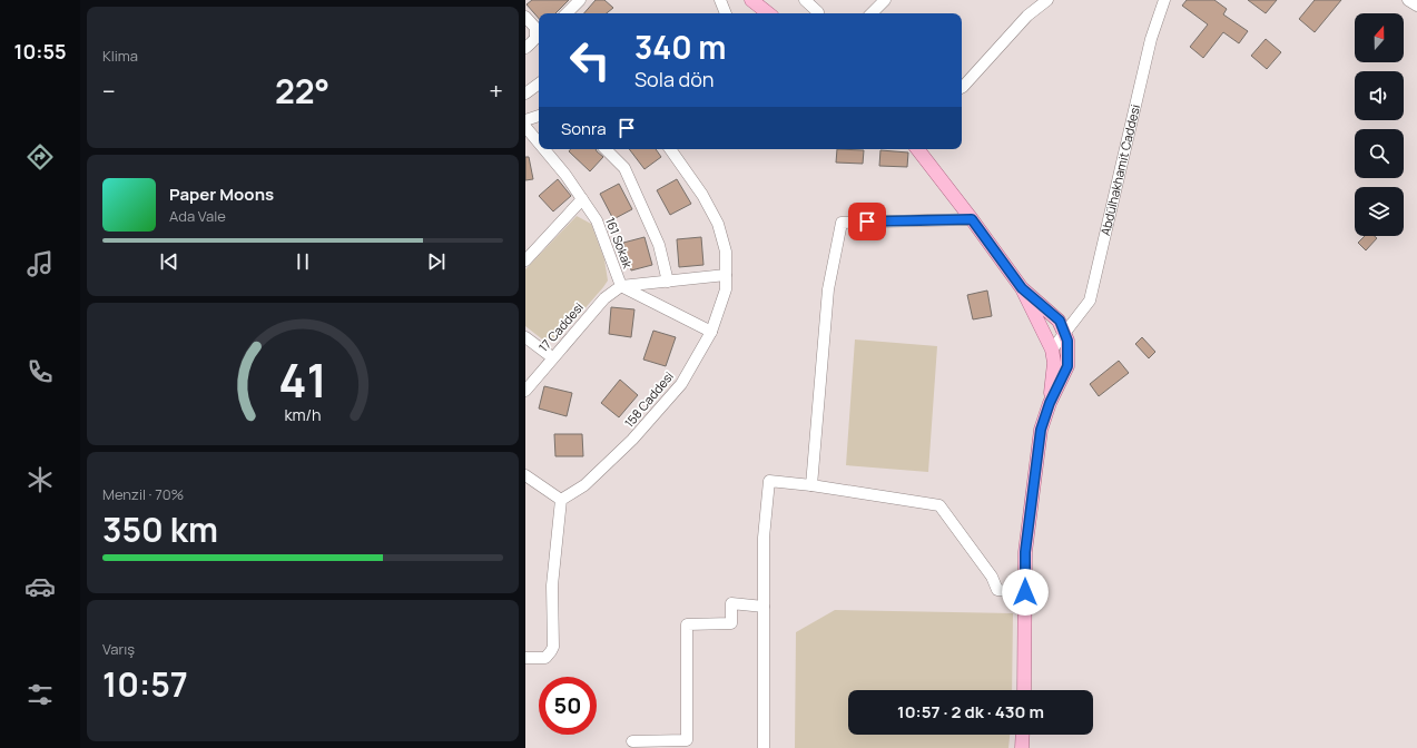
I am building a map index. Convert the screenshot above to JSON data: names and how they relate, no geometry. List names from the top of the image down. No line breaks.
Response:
{"streets":{"street":["Abdülhakhamit Caddesi","161 Sokak","17 Caddesi","158 Caddesi"]},"crossings":[["161 Sokak","17 Caddesi"],["161 Sokak","158 Caddesi"]],"north":"top","page":{"tabs":"10:55","tile":["Klima",["Menzil · 70%","350 km"],["Varış","10:57"]],"turn":["340 m","Sola dön"],"heat":["−","22°","+"],"then":"Sonra","song":["Paper Moons","Ada Vale"],"limit":"50","trip":"10:57 · 2 dk · 430 m","gauge":["41","km/h"]}}
